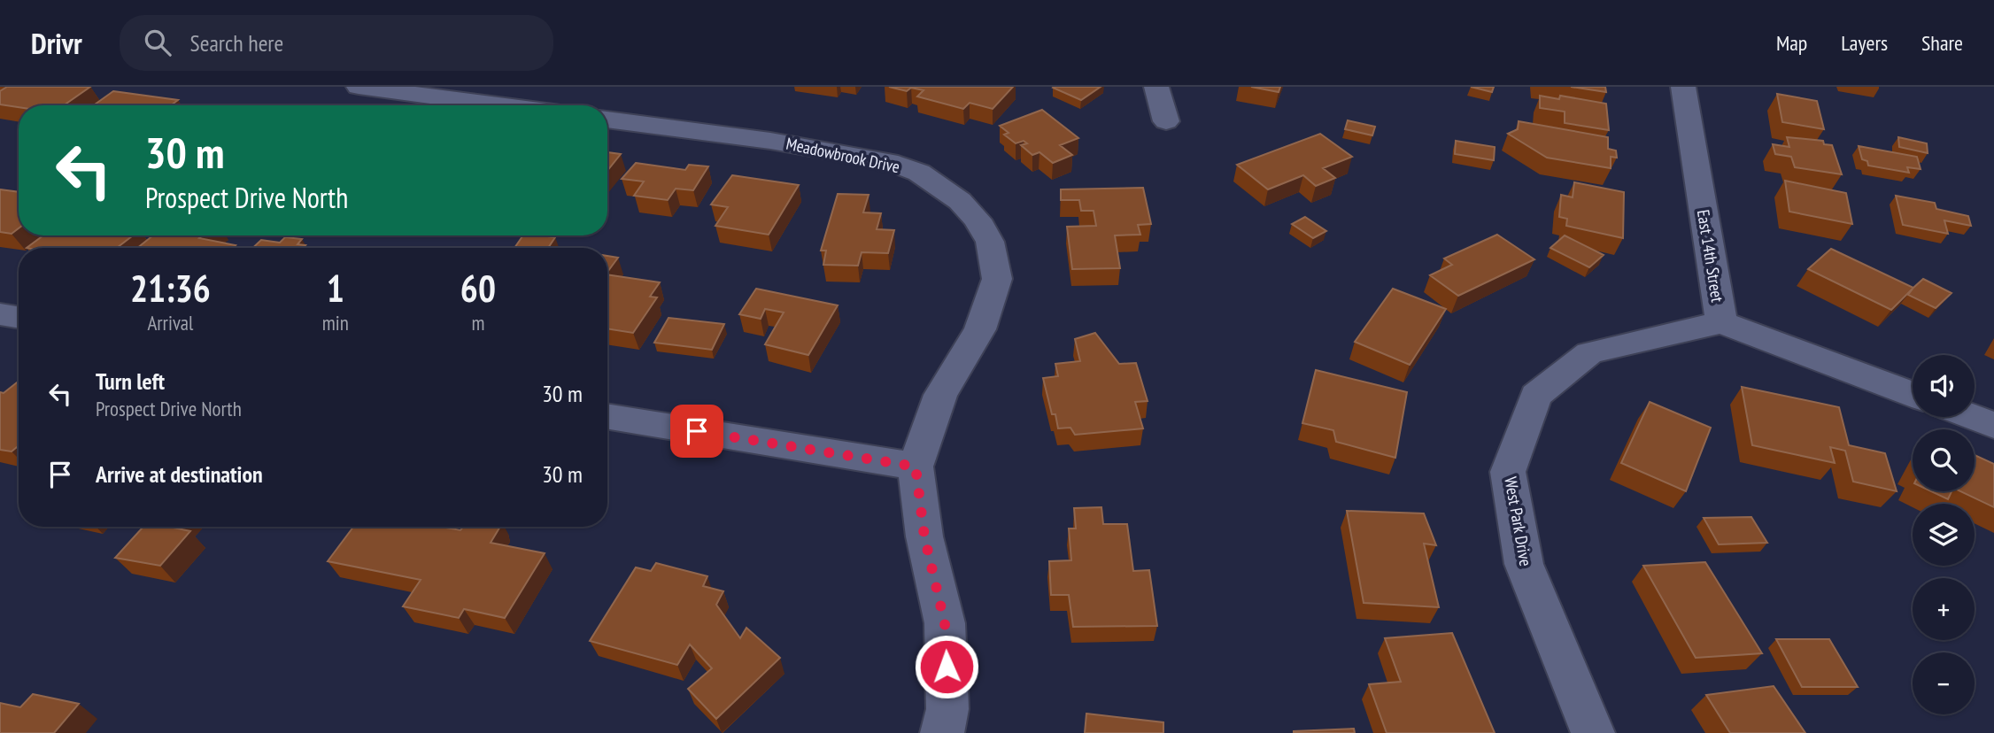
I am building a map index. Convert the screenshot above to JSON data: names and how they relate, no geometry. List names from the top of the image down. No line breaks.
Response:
{"streets":{"street":["Meadowbrook Drive","East 14th Street","West Park Drive"]},"crossings":[["East 14th Street","West Park Drive"]],"page":{"header":"Drivr","search":"Search here","nav":["Map","Layers","Share"],"turn":["30 m","Prospect Drive North"],"eta":["21:36","Arrival","1","min","60","m"],"list":[{"name":"Turn left","note":"Prospect Drive North","value":"30 m"},{"name":"Arrive at destination","value":"30 m"}],"map_buttons":["+","−"]}}
